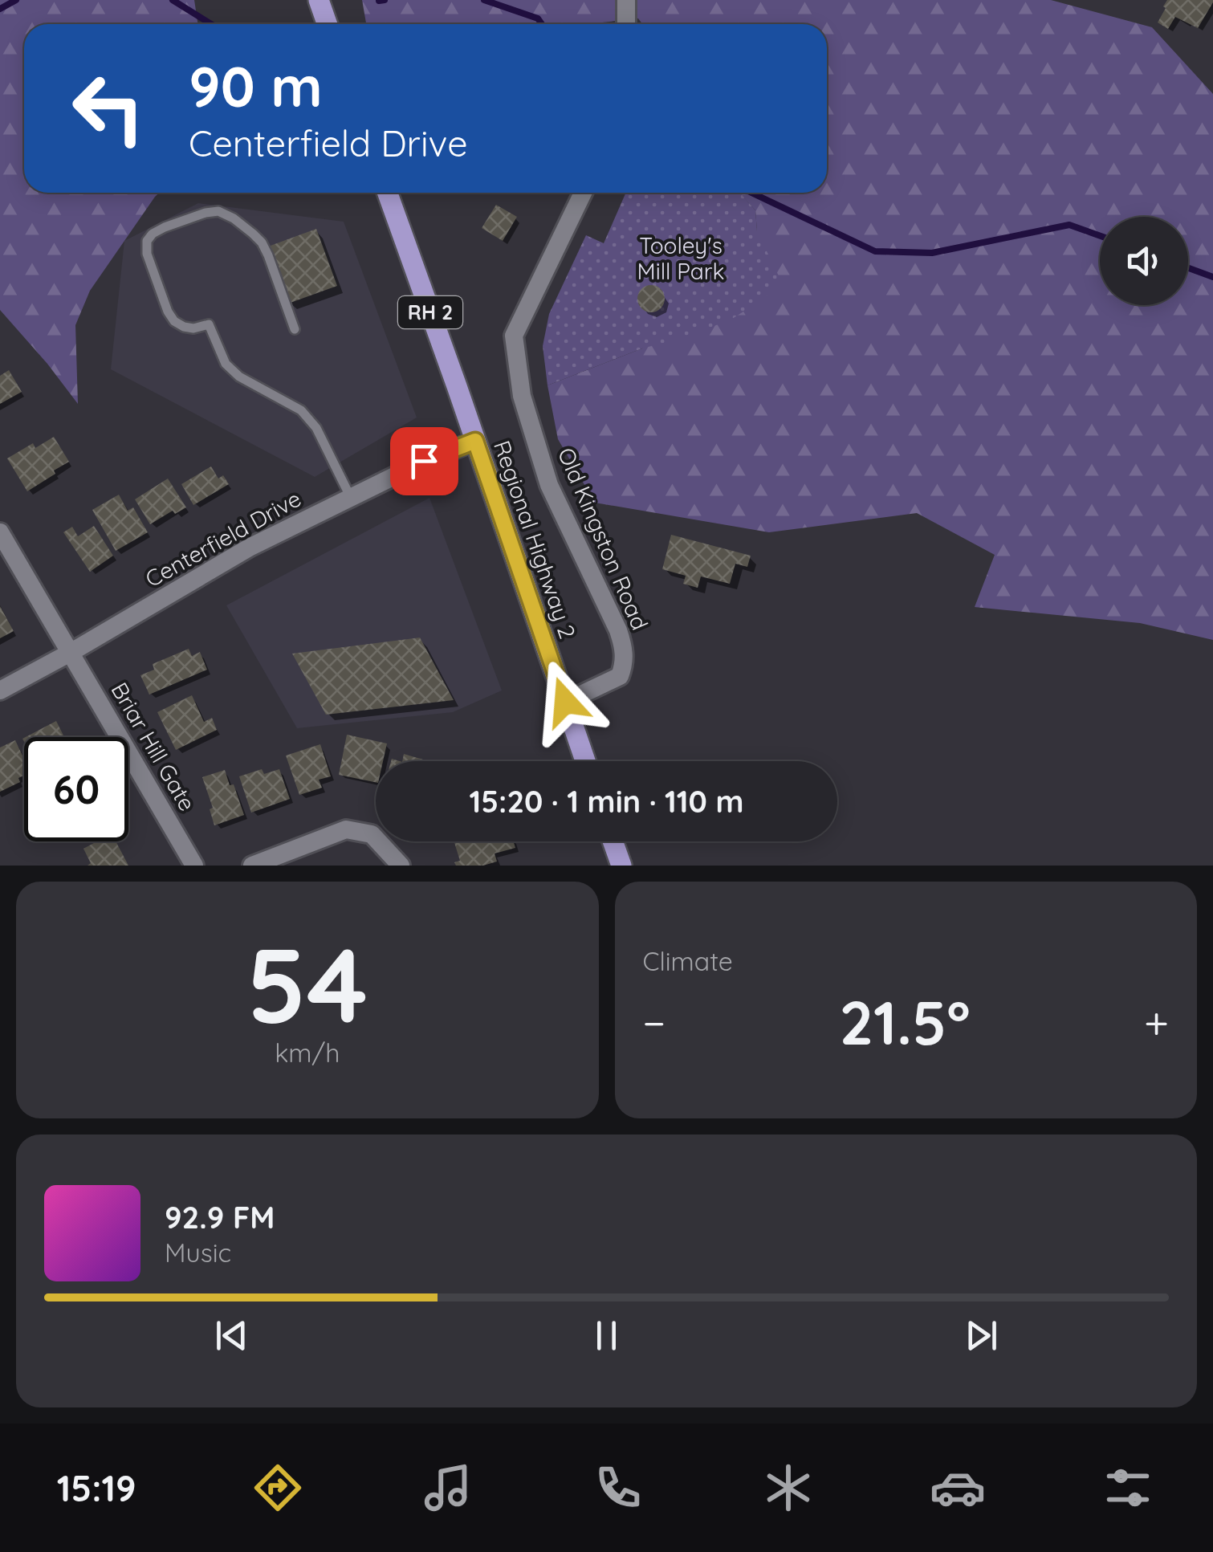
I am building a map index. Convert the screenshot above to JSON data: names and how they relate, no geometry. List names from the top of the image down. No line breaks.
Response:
{"streets":{"main road":["RH 2","Regional Highway 2"],"street":["Centerfield Drive","Old Kingston Road","Briar Hill Gate"]},"crossings":[["Centerfield Drive","Regional Highway 2"],["Centerfield Drive","Briar Hill Gate"],["Old Kingston Road","Regional Highway 2"]],"parks":["Tooley's Mill Park"],"page":{"turn":["90 m","Centerfield Drive"],"limit":"60","trip":"15:20 · 1 min · 110 m","tile":[["54","km/h"],"Climate"],"heat":["−","21.5°","+"],"song":["92.9 FM","Music"],"tabs":"15:19"}}
